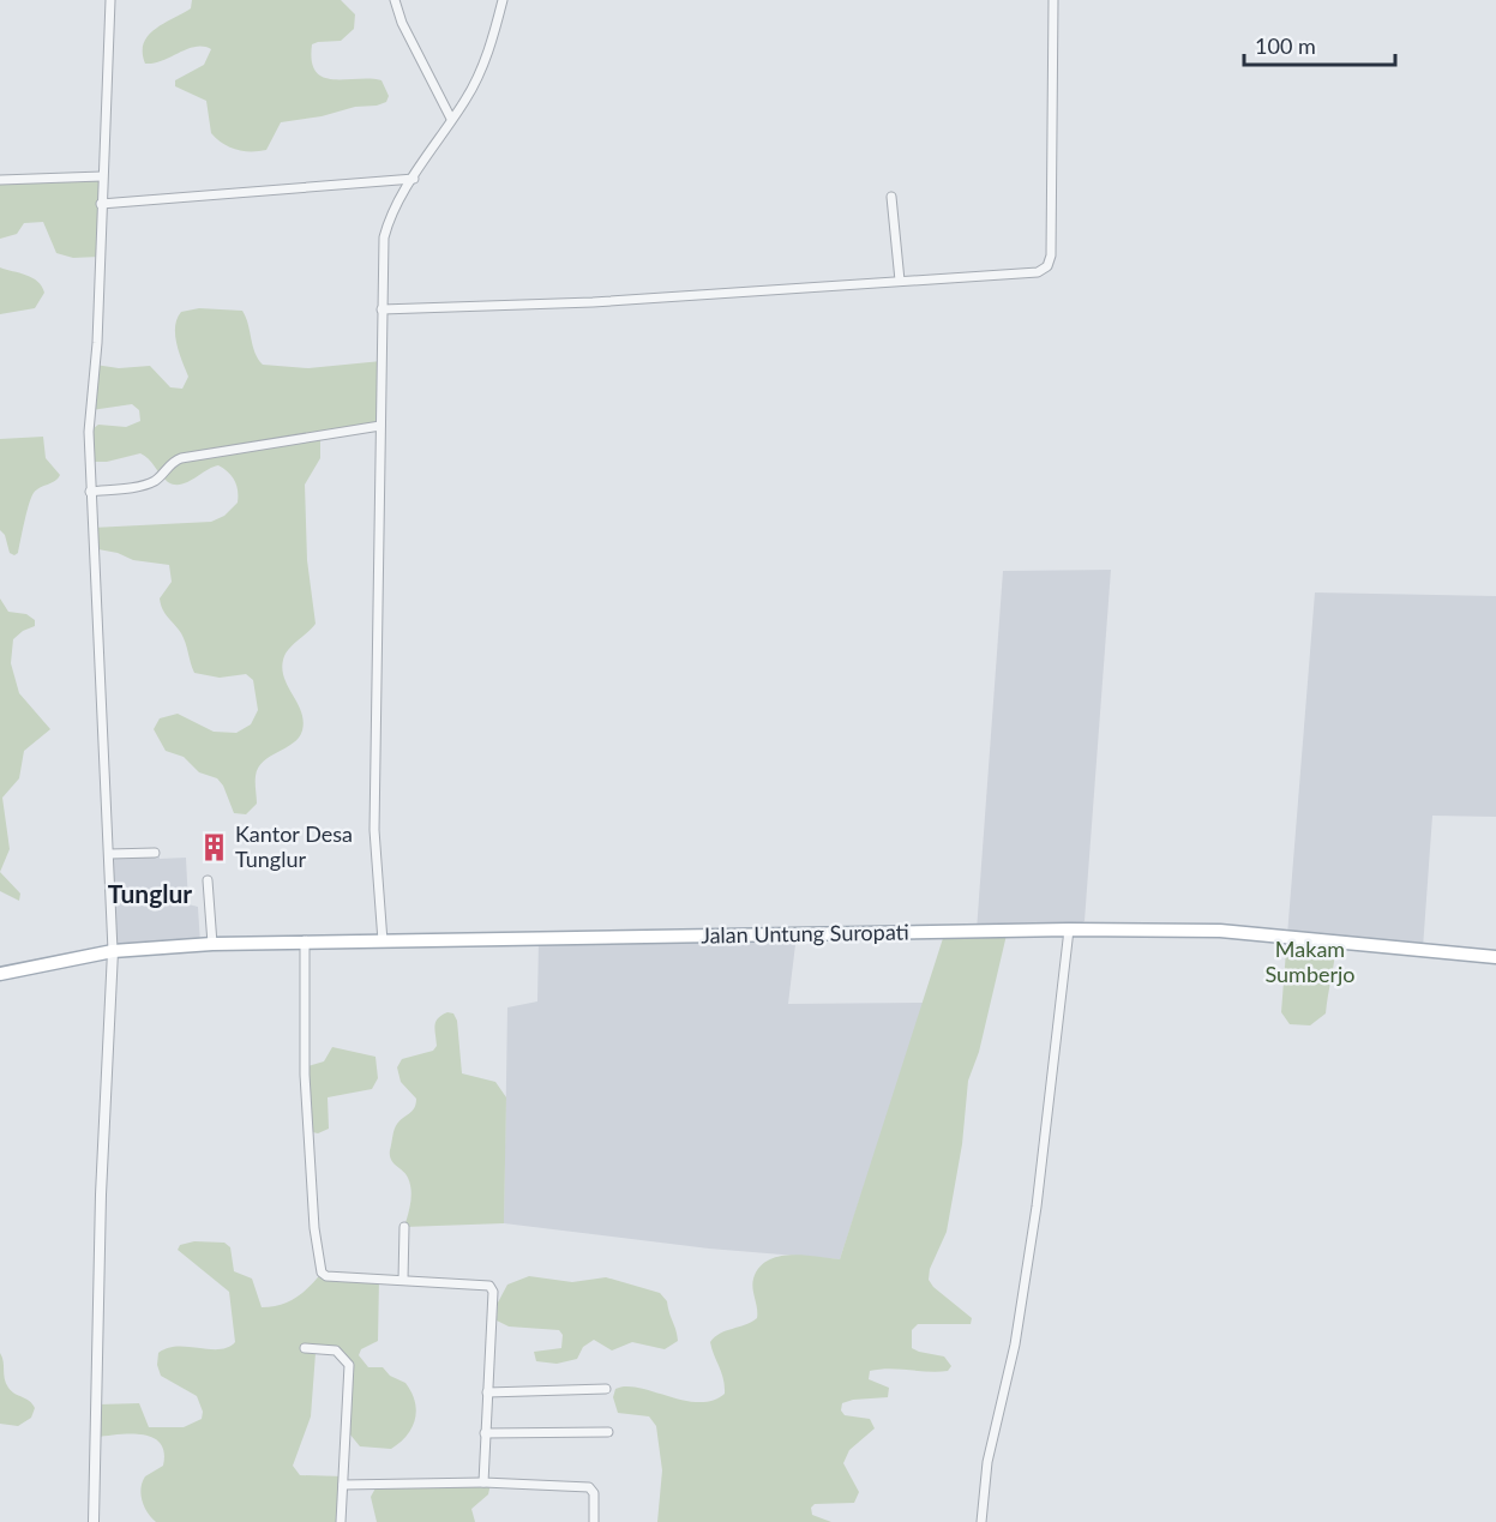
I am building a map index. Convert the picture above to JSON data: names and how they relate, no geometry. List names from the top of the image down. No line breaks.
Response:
{"streets":{"main road":["Jalan Untung Suropati"]},"districts":["Tunglur"],"parks":["Makam Sumberjo"],"places":{"building":["Kantor Desa Tunglur"]},"scale_bar":"100 m"}
